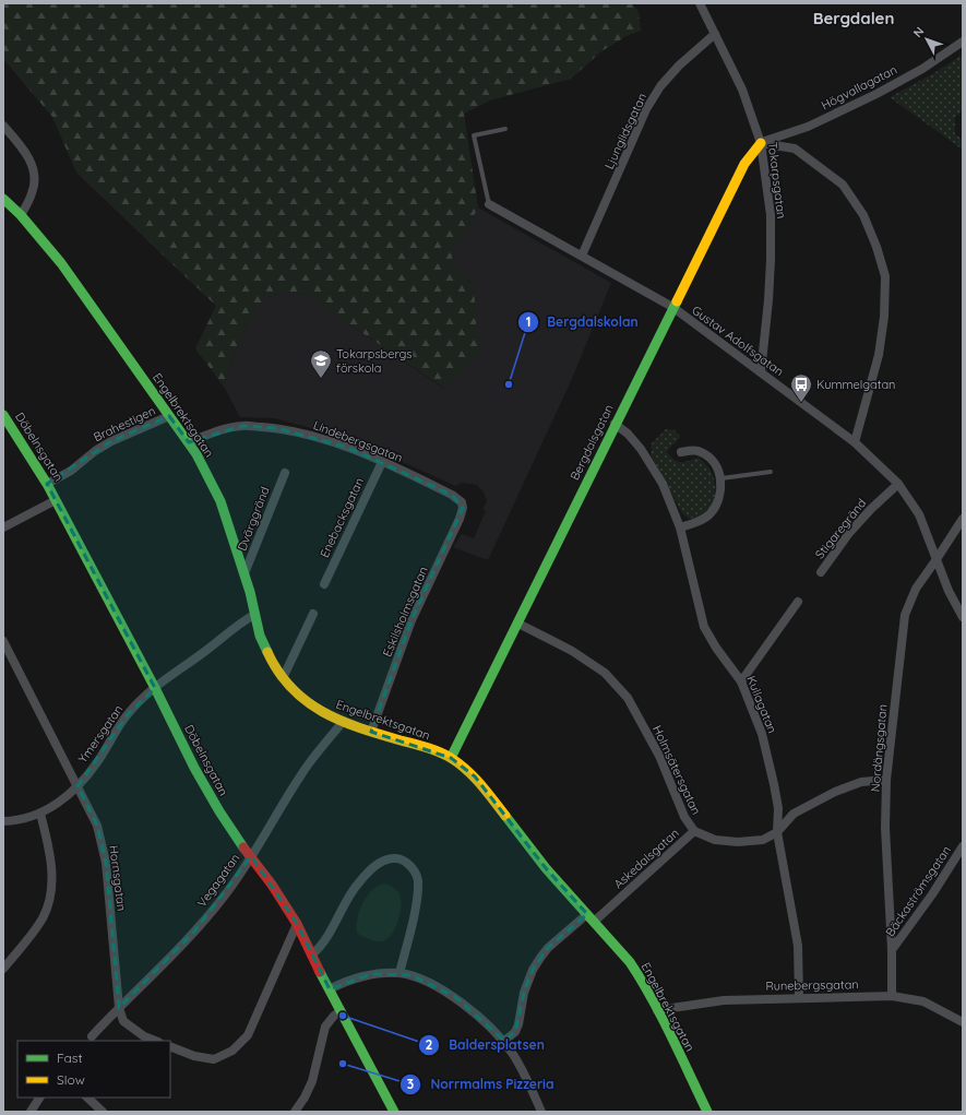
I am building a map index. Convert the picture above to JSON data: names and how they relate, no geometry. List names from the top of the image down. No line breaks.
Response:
{"streets":{"street":["Högvallagatan","Ljunglidsgatan","Tokarpsgatan","Gustav Adolfsgatan","Engelbrektsgatan","Brahestigen","Lindebergsgatan","Bergdalsgatan","Döbelnsgatan","Enebacksgatan","Dvärggränd","Stigaregränd","Eskilsholmsgatan","Kullagatan","Ymersgatan","Nordängsgatan","Holmsätersgatan","Askedalsgatan","Hornsgatan","Vegagatan","Bäckaströmsgatan","Runebergsgatan"]},"crossings":[["Högvallagatan","Tokarpsgatan"],["Högvallagatan","Bergdalsgatan"],["Ljunglidsgatan","Tokarpsgatan"],["Ljunglidsgatan","Gustav Adolfsgatan"],["Tokarpsgatan","Gustav Adolfsgatan"],["Tokarpsgatan","Bergdalsgatan"],["Gustav Adolfsgatan","Bergdalsgatan"],["Gustav Adolfsgatan","Stigaregränd"],["Gustav Adolfsgatan","Nordängsgatan"],["Engelbrektsgatan","Brahestigen"],["Engelbrektsgatan","Lindebergsgatan"],["Engelbrektsgatan","Bergdalsgatan"],["Engelbrektsgatan","Dvärggränd"],["Engelbrektsgatan","Eskilsholmsgatan"],["Engelbrektsgatan","Ymersgatan"],["Engelbrektsgatan","Askedalsgatan"],["Engelbrektsgatan","Vegagatan"],["Engelbrektsgatan","Runebergsgatan"],["Brahestigen","Döbelnsgatan"],["Lindebergsgatan","Enebacksgatan"],["Lindebergsgatan","Eskilsholmsgatan"],["Bergdalsgatan","Kullagatan"],["Bergdalsgatan","Holmsätersgatan"],["Döbelnsgatan","Ymersgatan"],["Döbelnsgatan","Vegagatan"],["Kullagatan","Askedalsgatan"],["Kullagatan","Runebergsgatan"],["Ymersgatan","Hornsgatan"],["Nordängsgatan","Askedalsgatan"],["Nordängsgatan","Bäckaströmsgatan"],["Nordängsgatan","Runebergsgatan"],["Holmsätersgatan","Askedalsgatan"],["Hornsgatan","Vegagatan"]],"districts":["Bergdalen"],"places":{"school or university":["Tokarpsbergs förskola"],"other":["Bergdalskolan","Baldersplatsen","Norrmalms Pizzeria"],"bus stop":["Kummelgatan"]},"legend":["Fast","Slow"],"north":"top left"}
